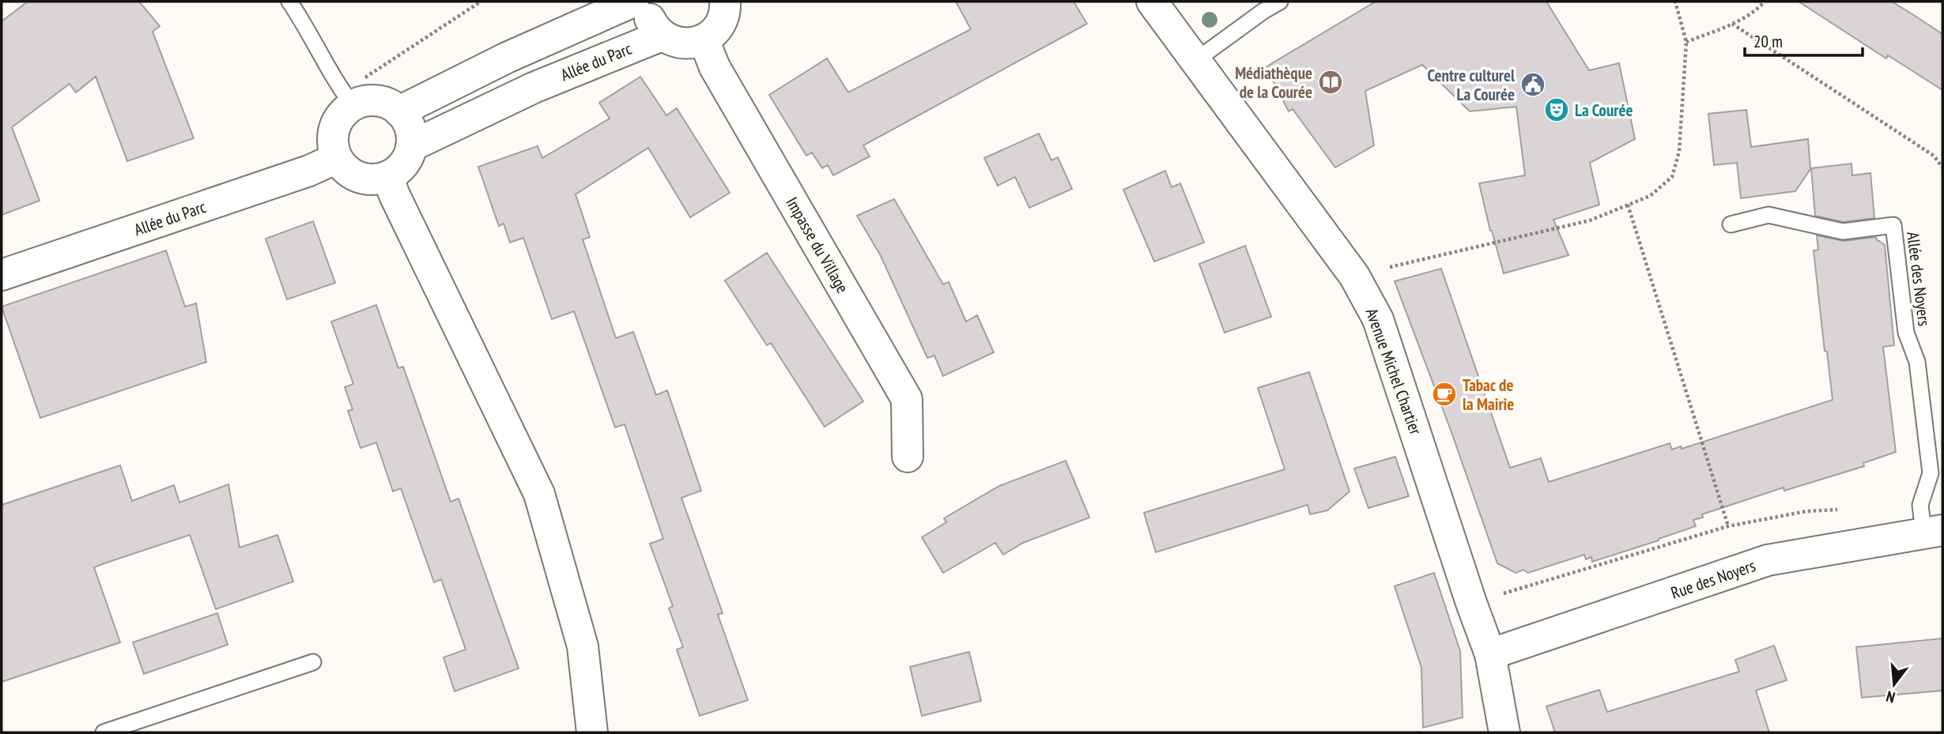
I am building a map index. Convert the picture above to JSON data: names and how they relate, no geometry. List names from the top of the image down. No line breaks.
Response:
{"streets":{"street":["Allée du Parc","Impasse du Village","Avenue Michel Chartier","Rue des Noyers"],"lane":["Allée des Noyers"]},"crossings":[["Allée des Noyers","Rue des Noyers"],["Avenue Michel Chartier","Rue des Noyers"]],"places":{"library":["Médiathèque de la Courée"],"public building":["Centre culturel La Courée"],"theatre":["La Courée"],"cafe":["Tabac de la Mairie"]},"scale_bar":"20 m","north":"bottom"}
